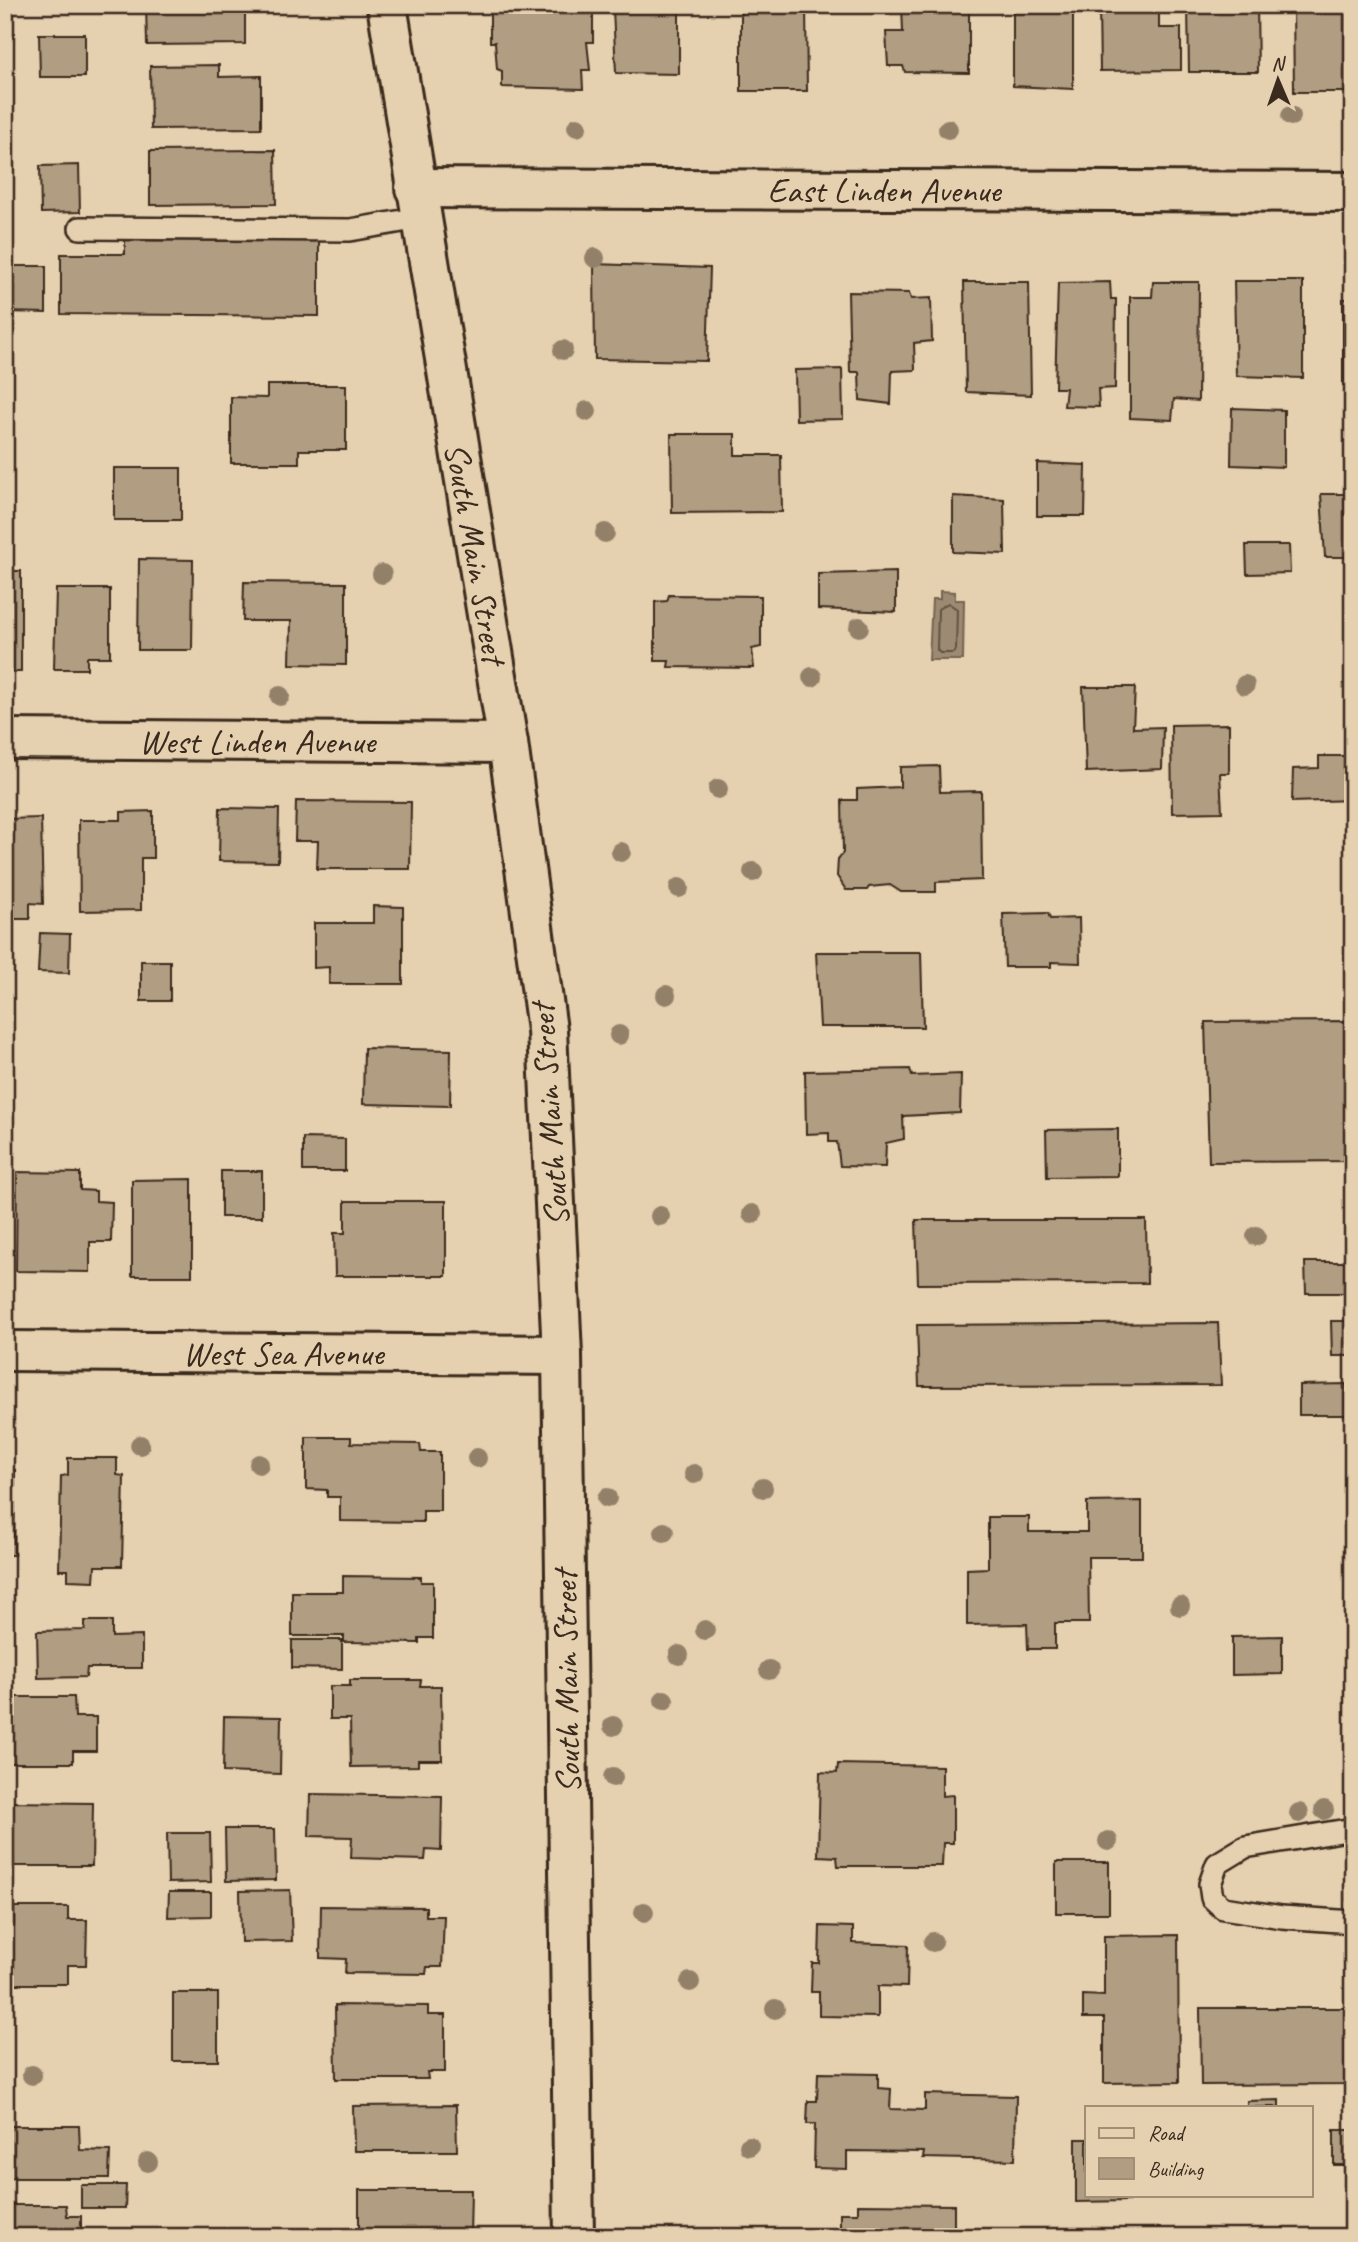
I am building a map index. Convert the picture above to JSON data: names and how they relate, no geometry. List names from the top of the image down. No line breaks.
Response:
{"streets":{"street":["East Linden Avenue","South Main Street","West Linden Avenue","West Sea Avenue"]},"crossings":[["East Linden Avenue","South Main Street"],["South Main Street","West Linden Avenue"],["South Main Street","West Sea Avenue"]],"legend":["Road","Building"],"north":"top"}
